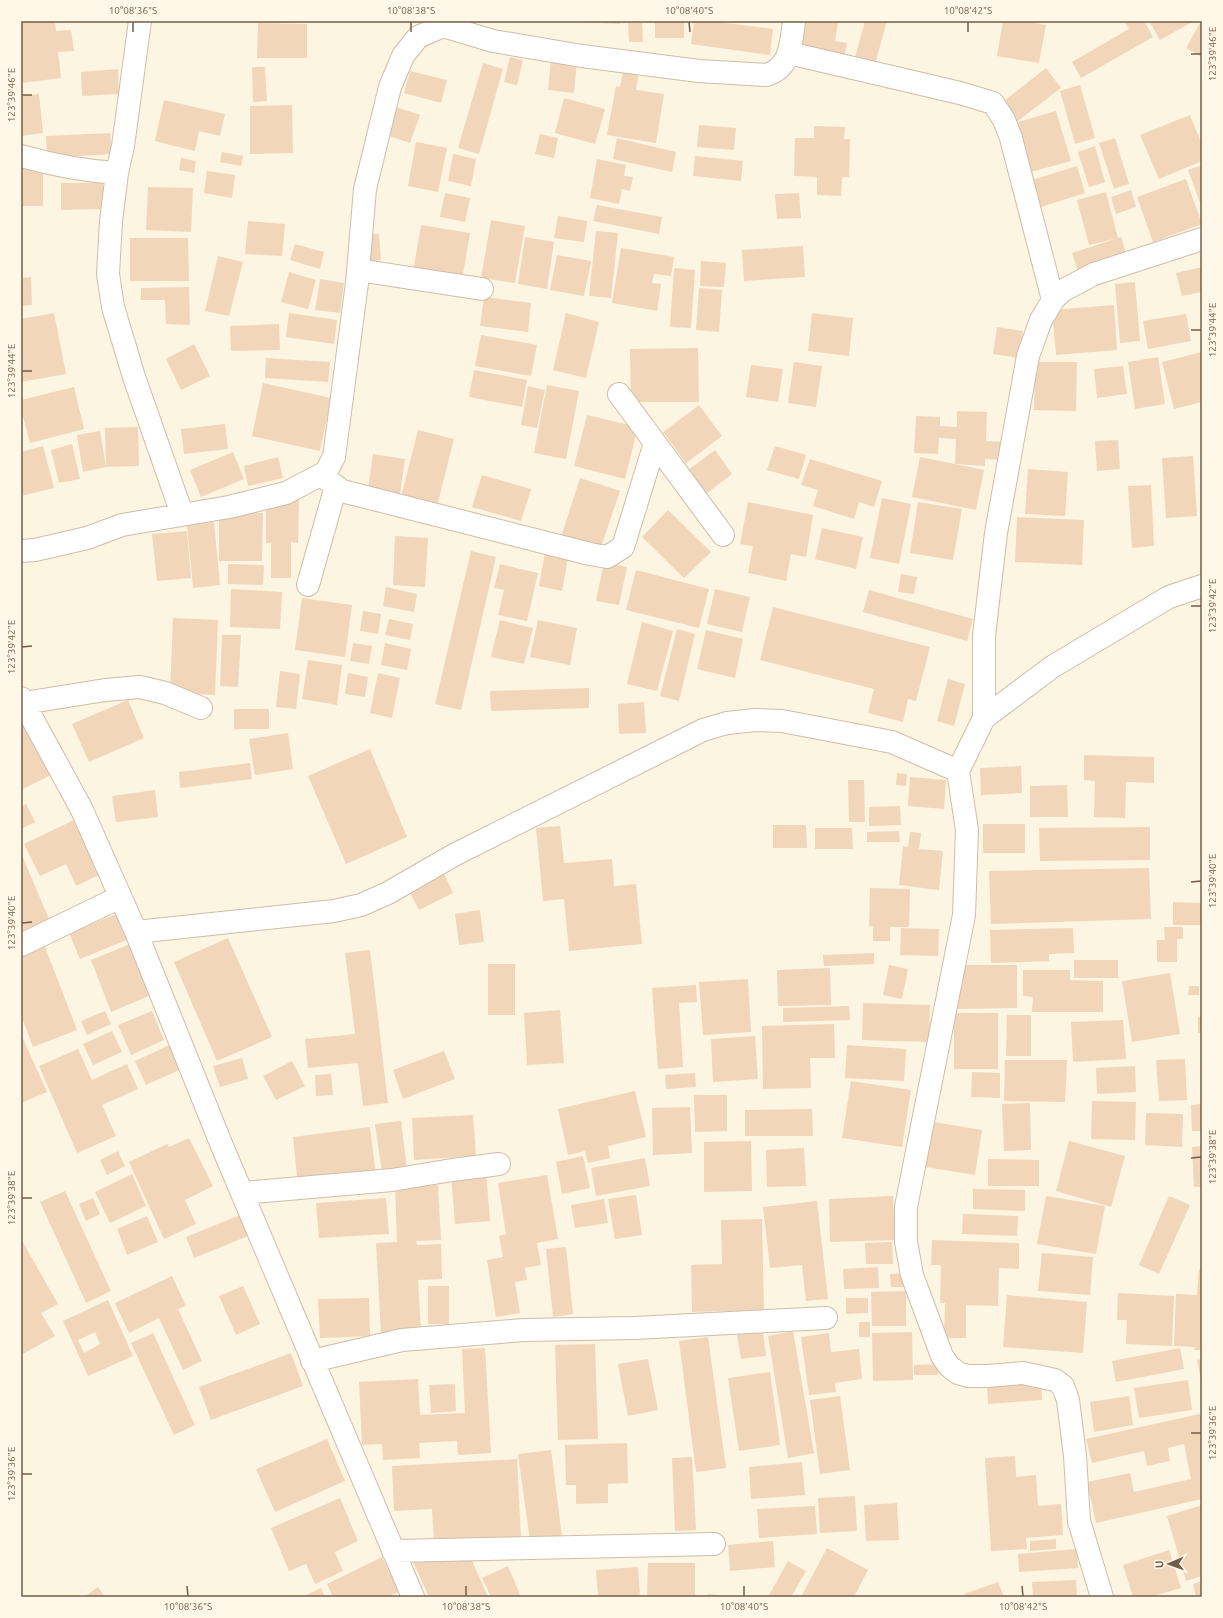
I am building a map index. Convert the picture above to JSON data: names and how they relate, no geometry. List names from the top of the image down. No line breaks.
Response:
{"north":"left","coordinates":["10°08'36\"S","10°08'38\"S","10°08'40\"S","10°08'42\"S","123°39'46\"E","123°39'44\"E","123°39'42\"E","123°39'40\"E","123°39'38\"E","123°39'36\"E"]}
